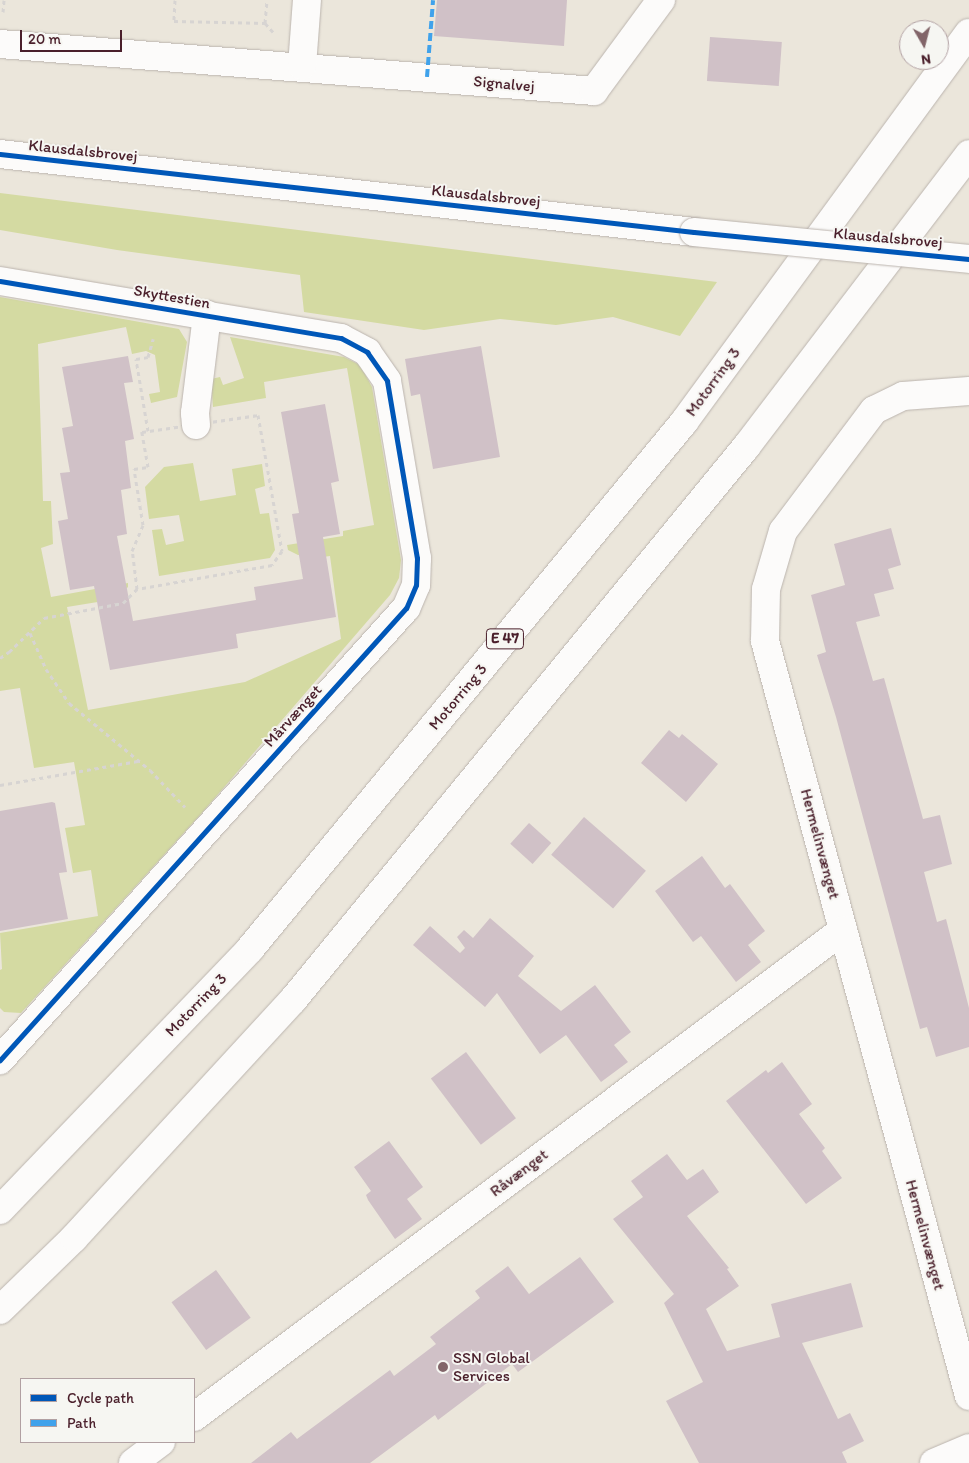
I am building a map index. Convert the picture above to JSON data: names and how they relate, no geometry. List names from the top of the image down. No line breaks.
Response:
{"streets":{"main road":["Signalvej","Klausdalsbrovej","Skyttestien","Motorring 3","E 47","Mårvænget","Hermelinvænget","Råvænget"]},"crossings":[["Skyttestien","Mårvænget"],["Hermelinvænget","Råvænget"]],"places":["SSN Global Services"],"legend":["Cycle path","Path"],"scale_bar":"20 m","north":"bottom"}
